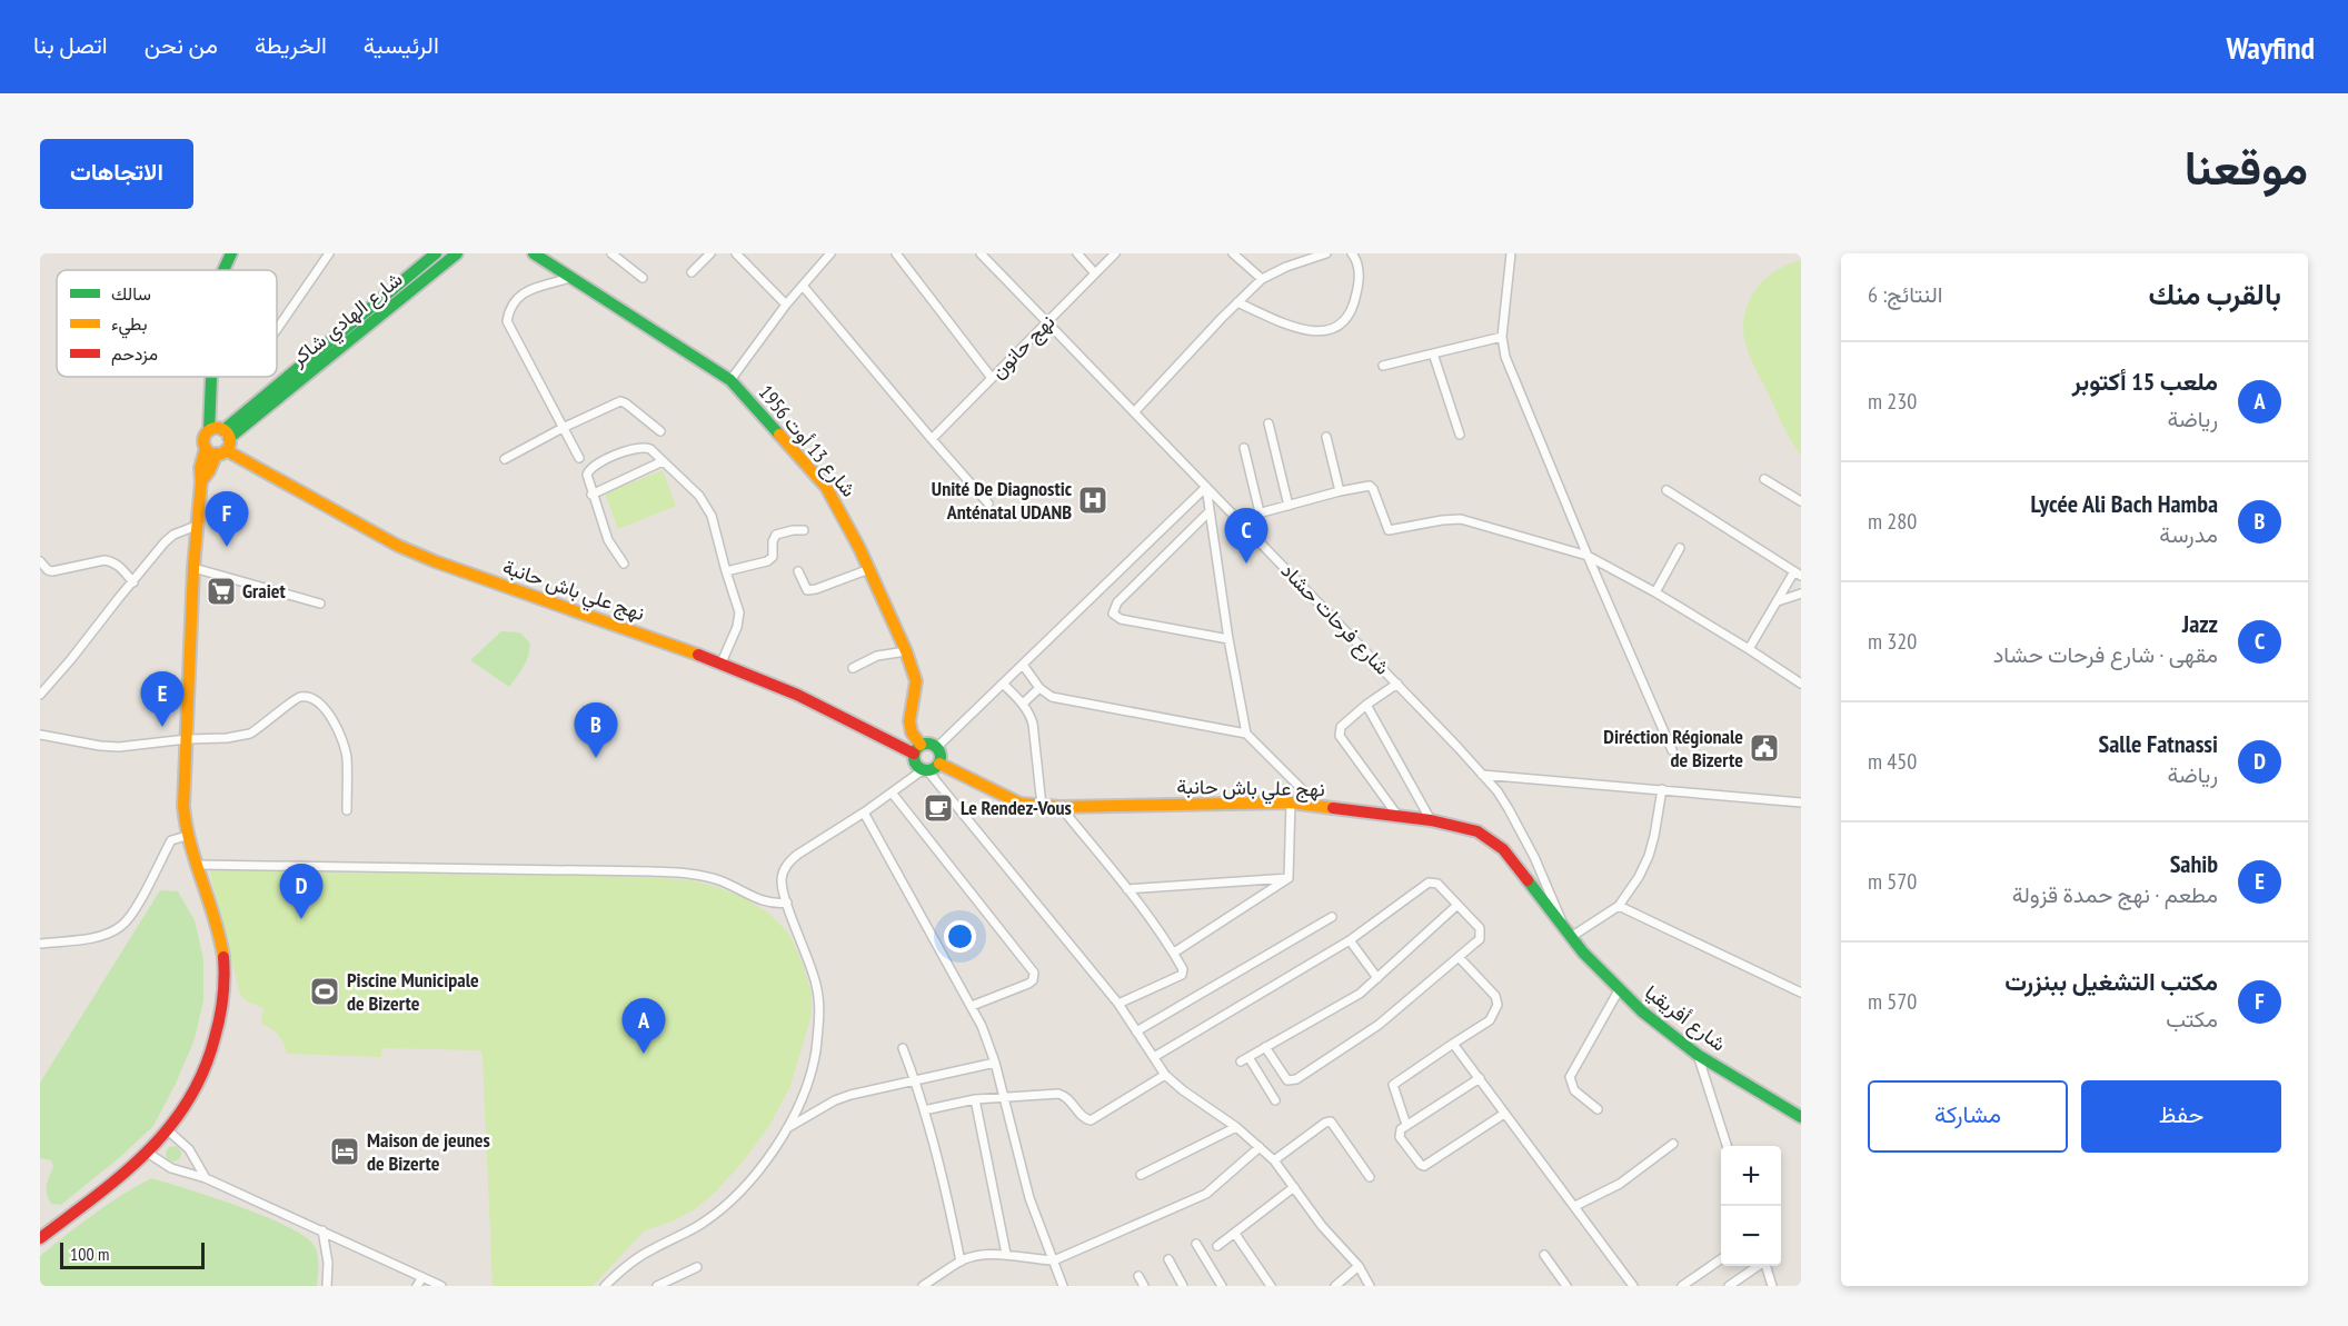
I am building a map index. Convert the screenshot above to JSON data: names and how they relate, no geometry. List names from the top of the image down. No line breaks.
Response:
{"streets":{"street":["شارع الهادي شاكر","نهج حانون","شارع 13 أوت 1956","نهج علي باش حانبة","شارع فرحات حشاد","شارع أفريقيا"]},"crossings":[["شارع الهادي شاكر","نهج علي باش حانبة"],["نهج حانون","شارع فرحات حشاد"],["شارع 13 أوت 1956","نهج علي باش حانبة"],["نهج علي باش حانبة","شارع فرحات حشاد"],["نهج علي باش حانبة","شارع أفريقيا"],["شارع فرحات حشاد","شارع أفريقيا"]],"places":{"hospital":["Unité De Diagnostic Anténatal UDANB"],"supermarket":["Graiet"],"public building":["Diréction Régionale de Bizerte"],"cafe":["Le Rendez-Vous"],"sports":["Piscine Municipale de Bizerte"],"hotel":["Maison de jeunes de Bizerte"]},"legend":["سالك","بطيء","مزدحم"],"scale_bar":"100 m","page":{"header":"Wayfind","nav":["الرئيسية","الخريطة","من نحن","اتصل بنا"],"title":"موقعنا","buttons":["الاتجاهات",["حفظ","مشاركة"]],"heading":["بالقرب منك","النتائج: 6"],"list":[{"mark":"A","name":"ملعب 15 أكتوبر","note":"رياضة","value":"230 m"},{"mark":"B","name":"Lycée Ali Bach Hamba","note":"مدرسة","value":"280 m"},{"mark":"C","name":"Jazz","note":"مقهى · شارع فرحات حشاد","value":"320 m"},{"mark":"D","name":"Salle Fatnassi","note":"رياضة","value":"450 m"},{"mark":"E","name":"Sahib","note":"مطعم · نهج حمدة قزولة","value":"570 m"},{"mark":"F","name":"مكتب التشغيل ببنزرت","note":"مكتب","value":"570 m"}],"pins":["F","C","E","B","D","A"],"map_buttons":["+","−"],"scale":"100 m"}}
